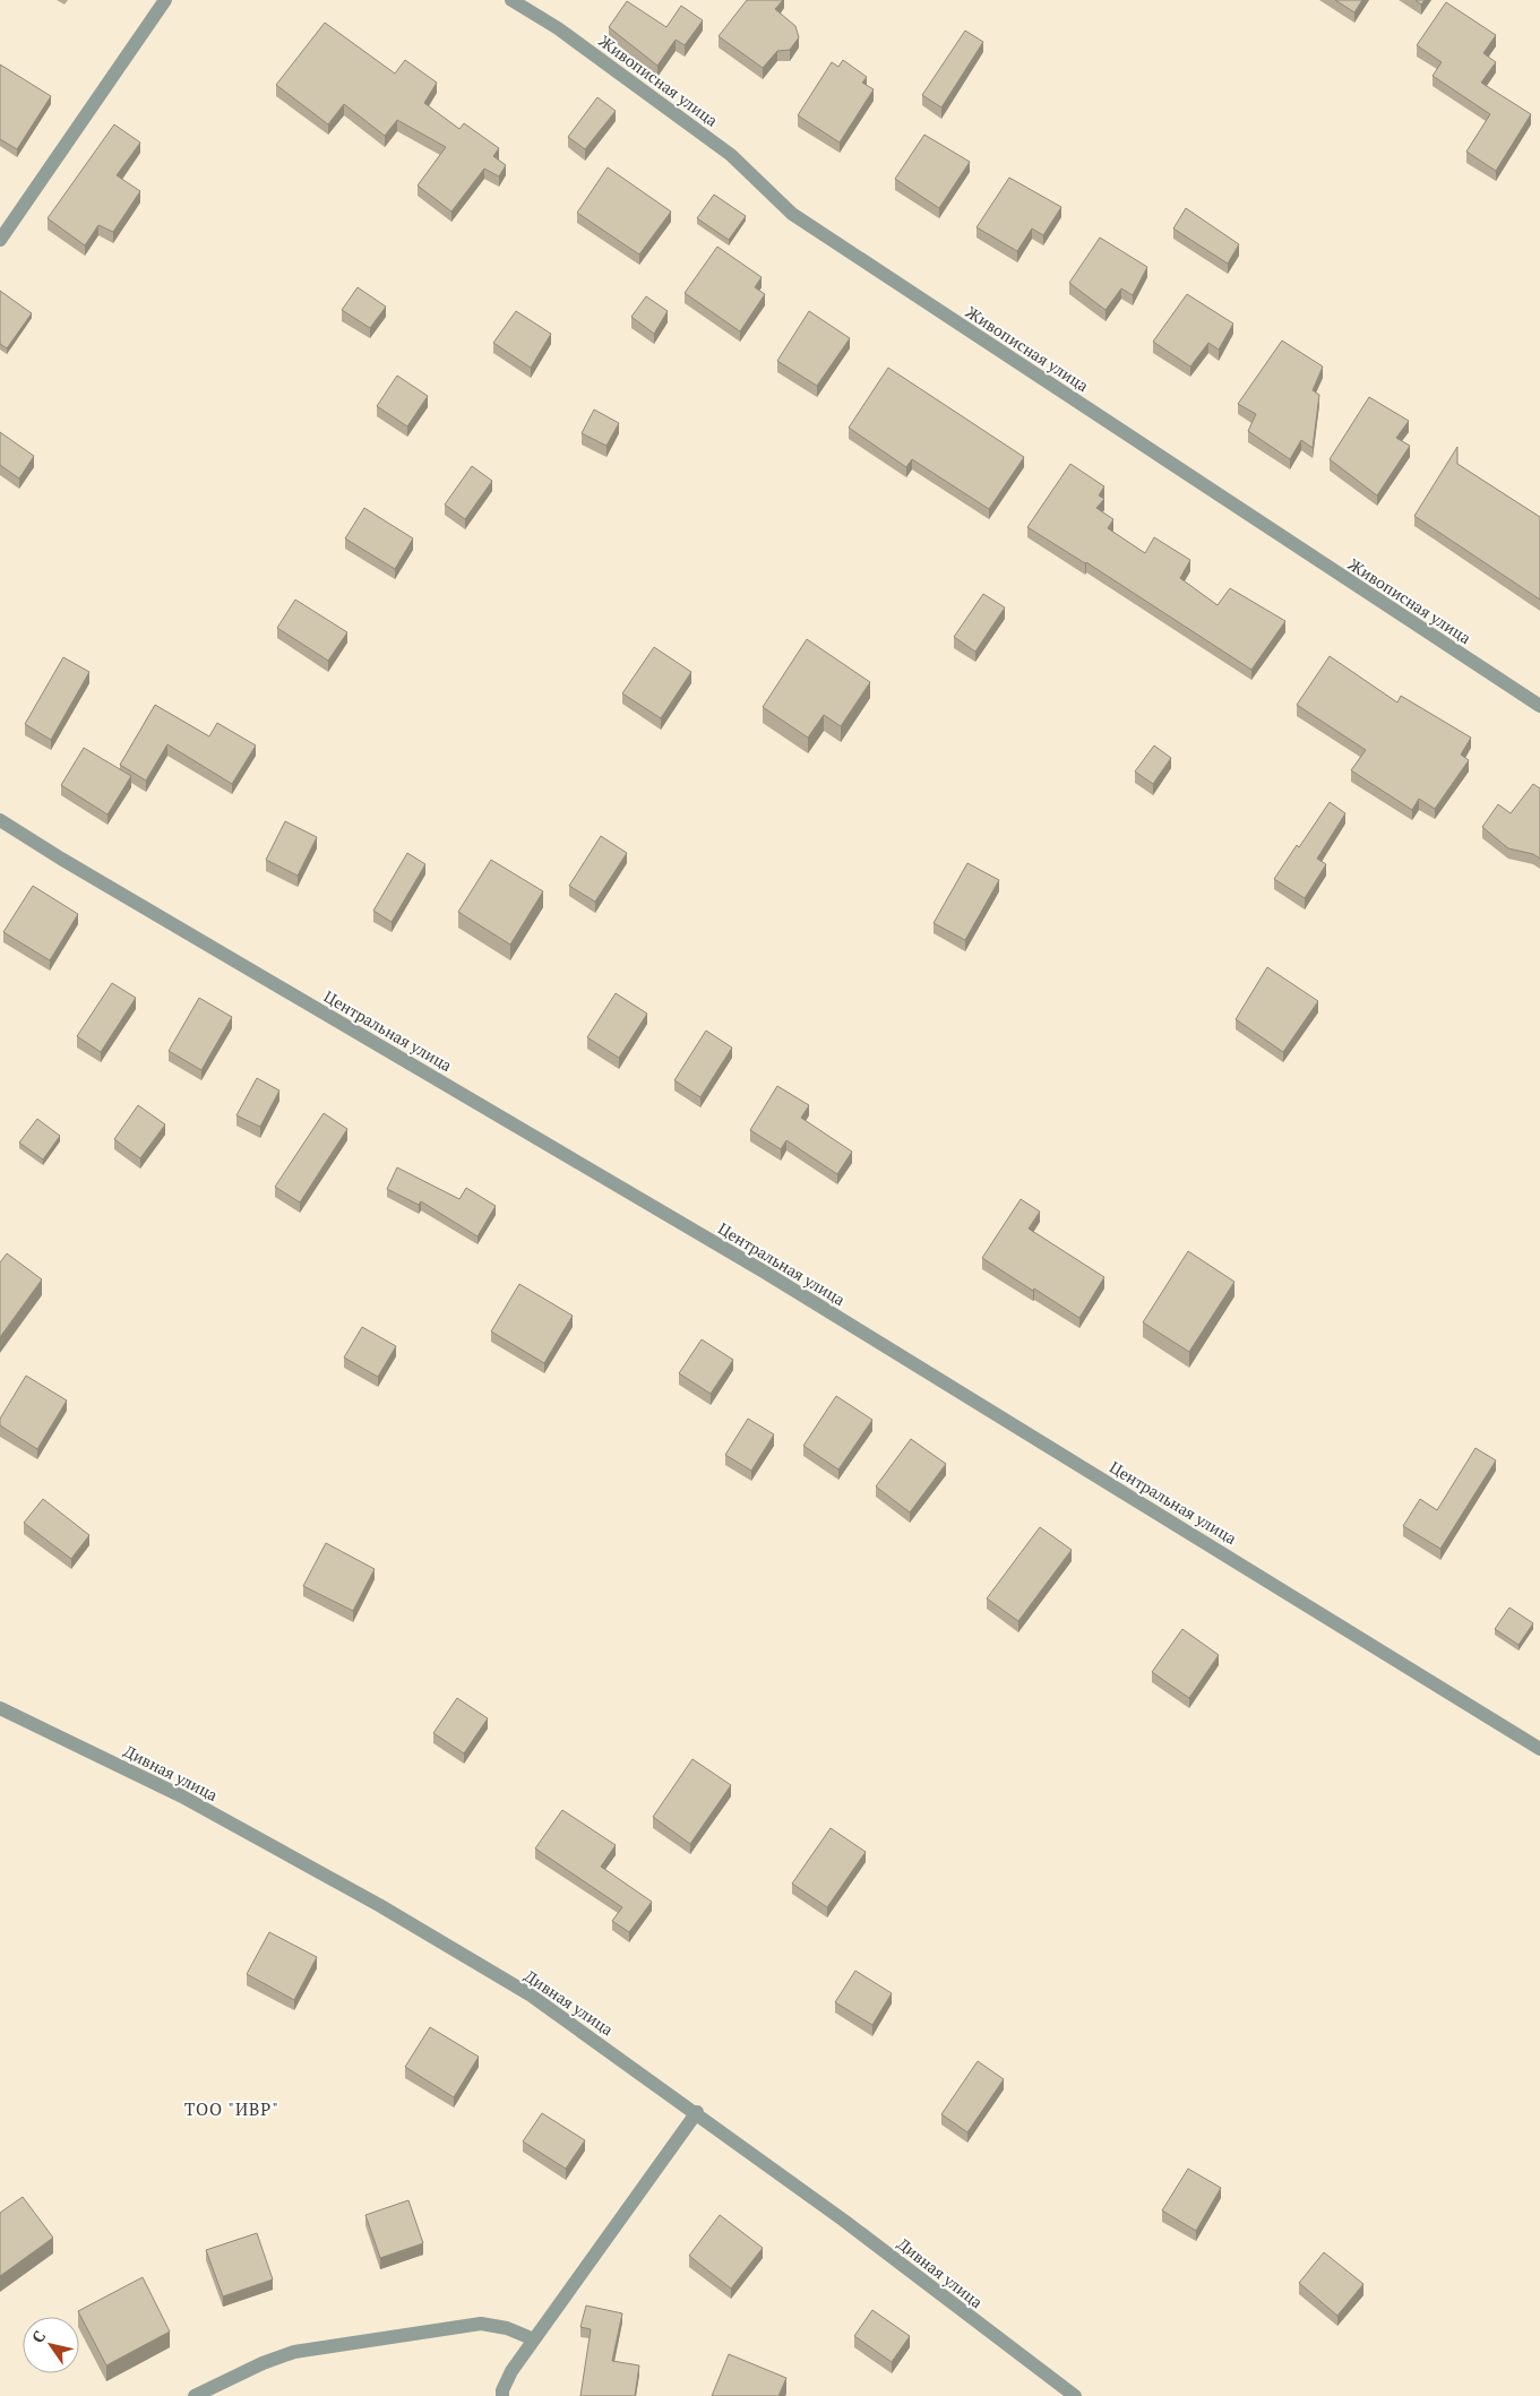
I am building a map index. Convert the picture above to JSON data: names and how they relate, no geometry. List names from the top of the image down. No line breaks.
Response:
{"streets":{"street":["Живописная улица","Центральная улица","Дивная улица"]},"districts":["ТОО \"ИВР\""],"north":"top left"}
